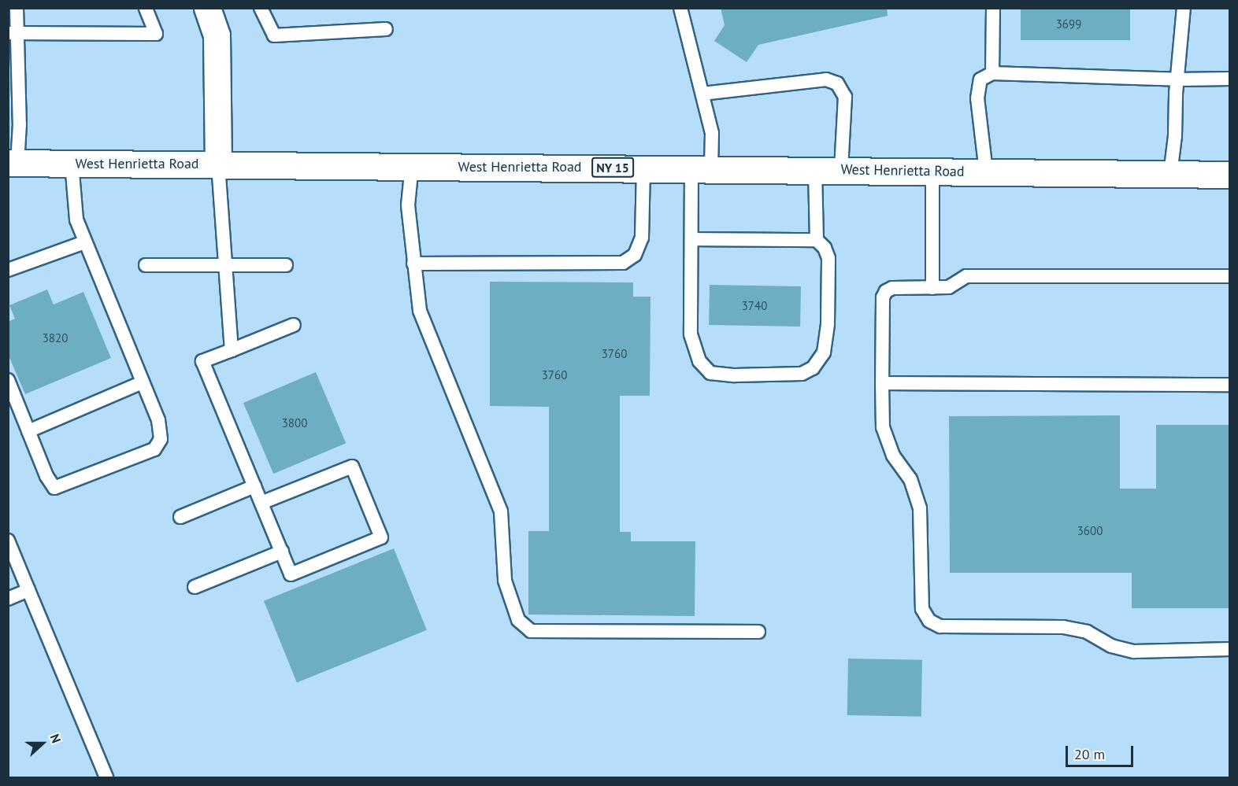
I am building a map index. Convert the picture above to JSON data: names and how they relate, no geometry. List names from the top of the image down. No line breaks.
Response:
{"streets":{"main road":["West Henrietta Road","NY 15"]},"house_numbers":["3699","3740","3820","3760","3760","3800","3600"],"scale_bar":"20 m","north":"right"}
